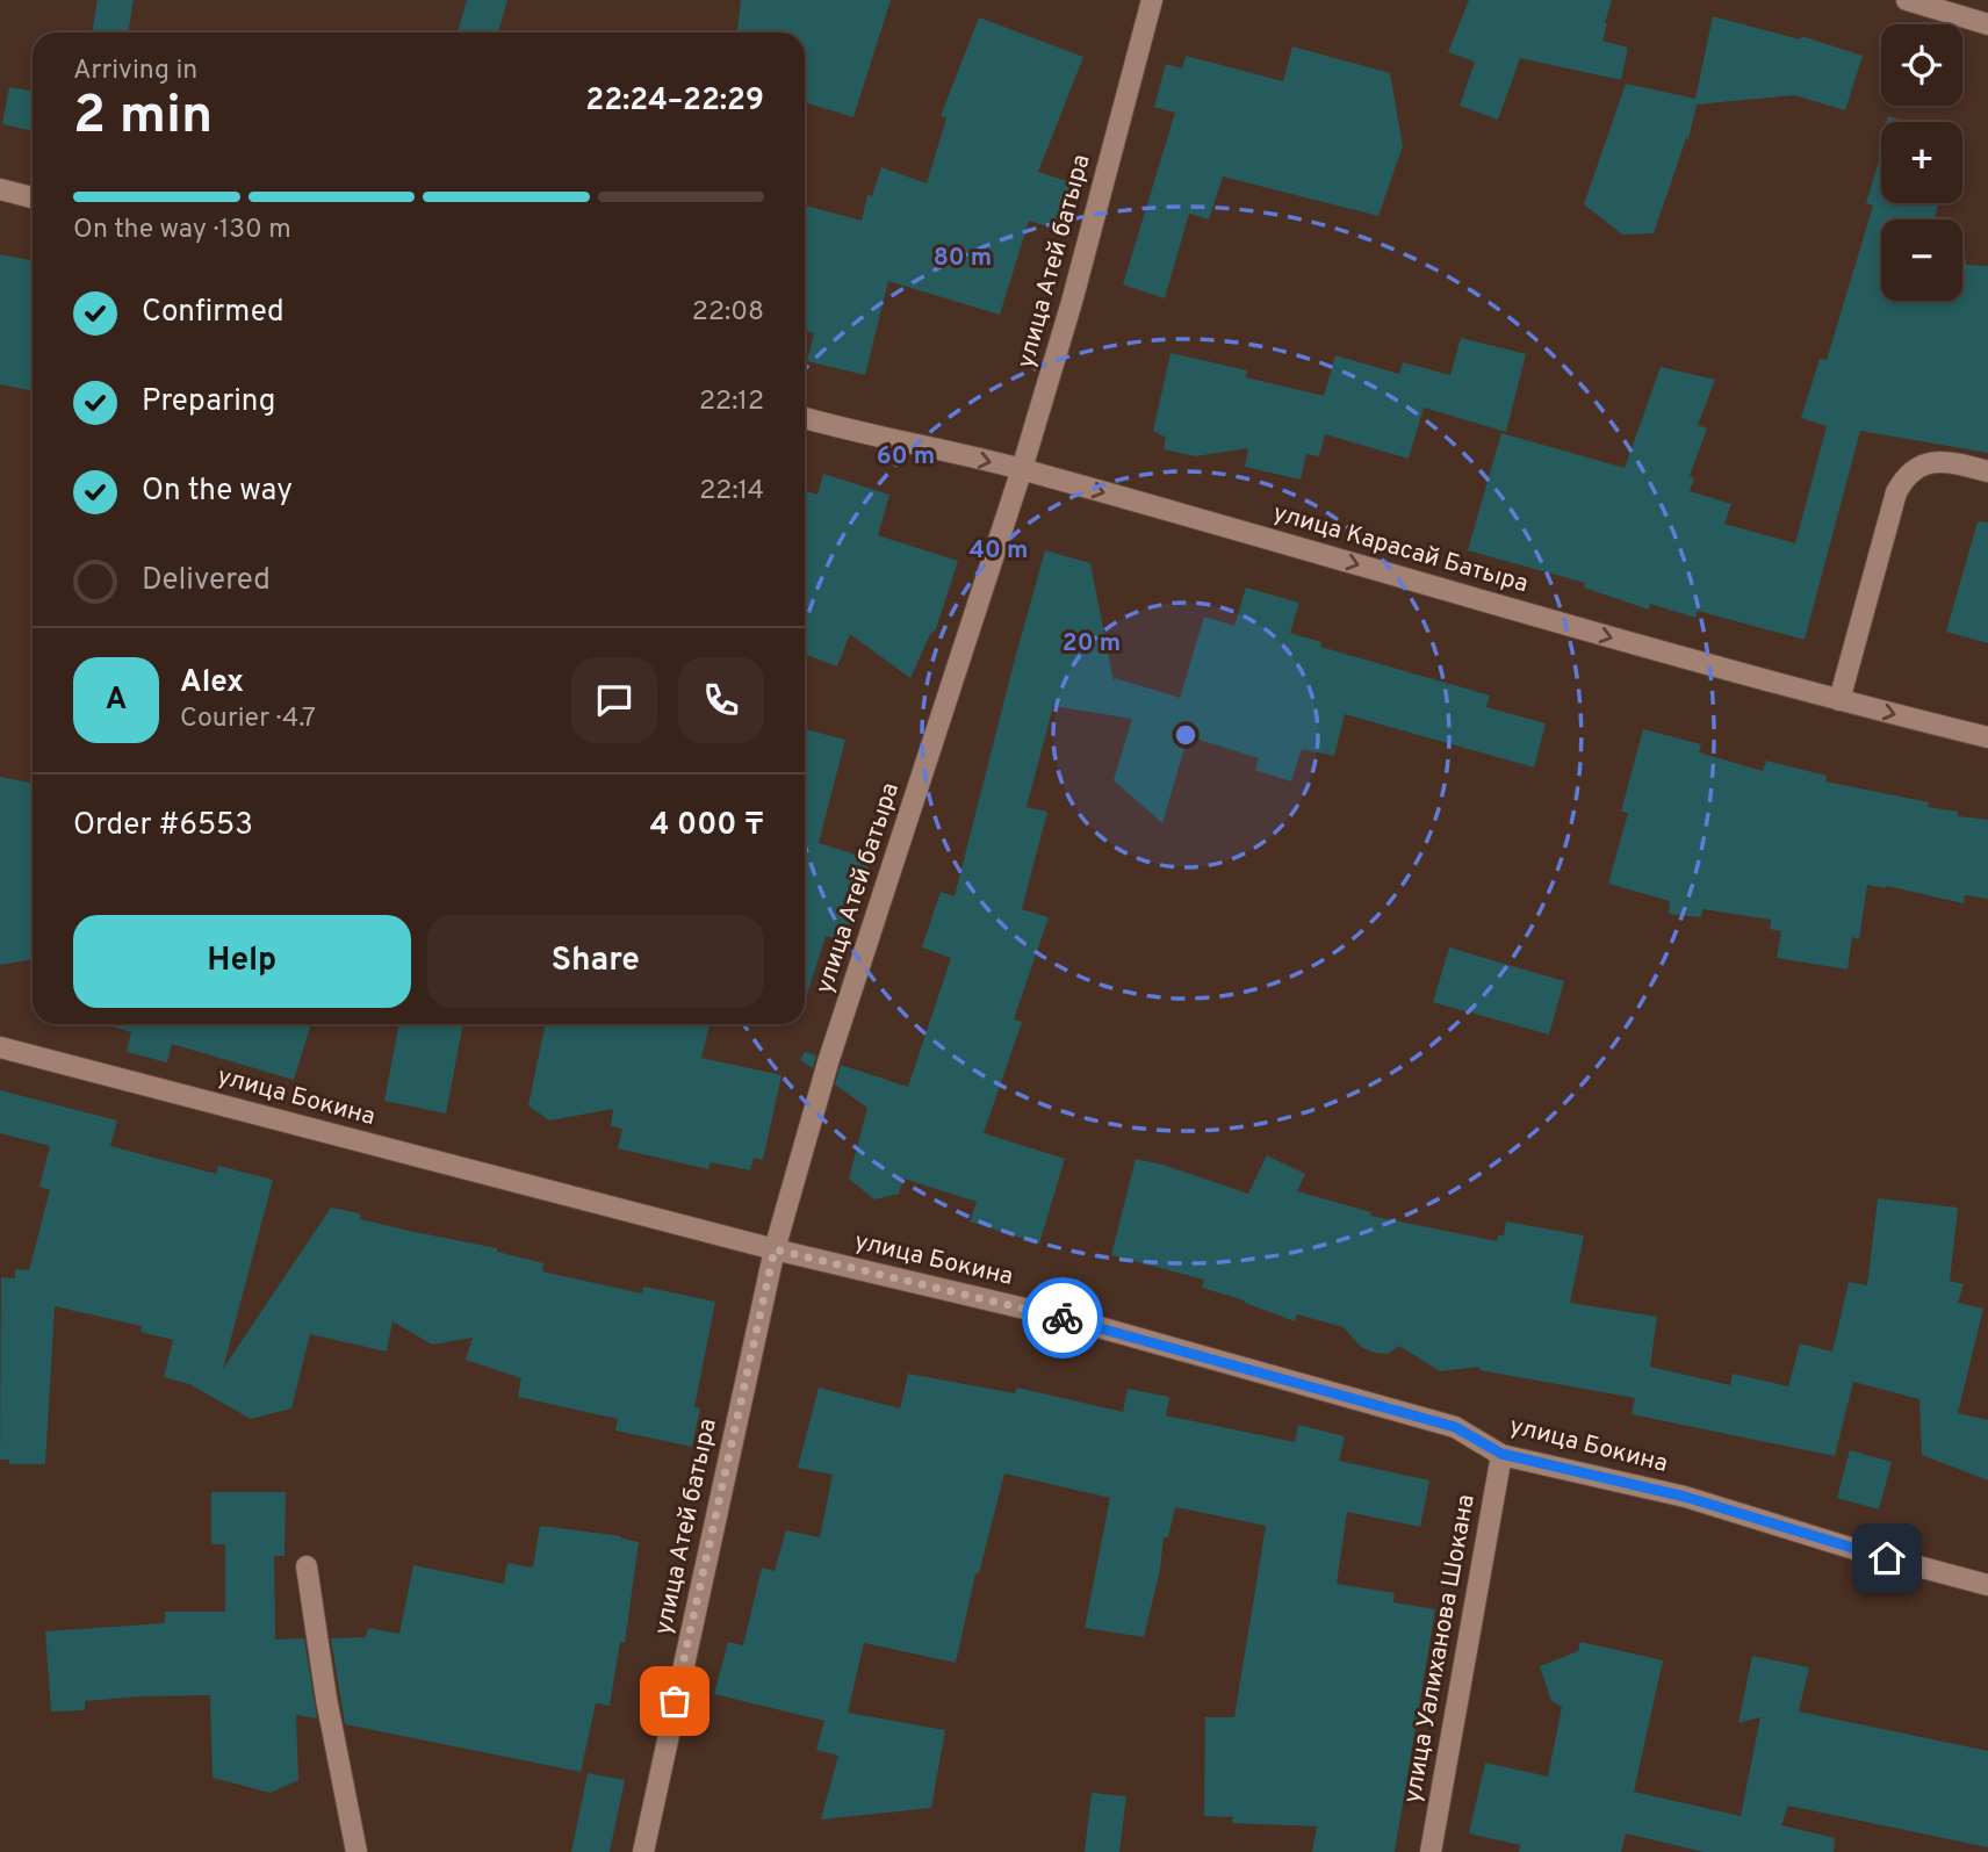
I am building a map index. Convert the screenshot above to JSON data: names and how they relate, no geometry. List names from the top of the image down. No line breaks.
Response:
{"streets":{"street":["улица Атей батыра","улица Карасай Батыра","улица Бокина","улица Уалиханова Шокана"]},"crossings":[["улица Атей батыра","улица Карасай Батыра"],["улица Атей батыра","улица Бокина"],["улица Бокина","улица Уалиханова Шокана"]],"one_way":["улица Карасай Батыра"],"page":{"map_buttons":["+","−"],"heading":["2 min","Arriving in","22:24–22:29"],"panel":["Alex","Courier · 4.7","Order #6553","4 000 ₸"],"bar":"On the way · 130 m","list":[["Confirmed","22:08"],["Preparing","22:12"],["On the way","22:14"],"Delivered"],"round":"A","buttons":["Help","Share"]},"rings":["80 m","60 m","40 m","20 m"]}
